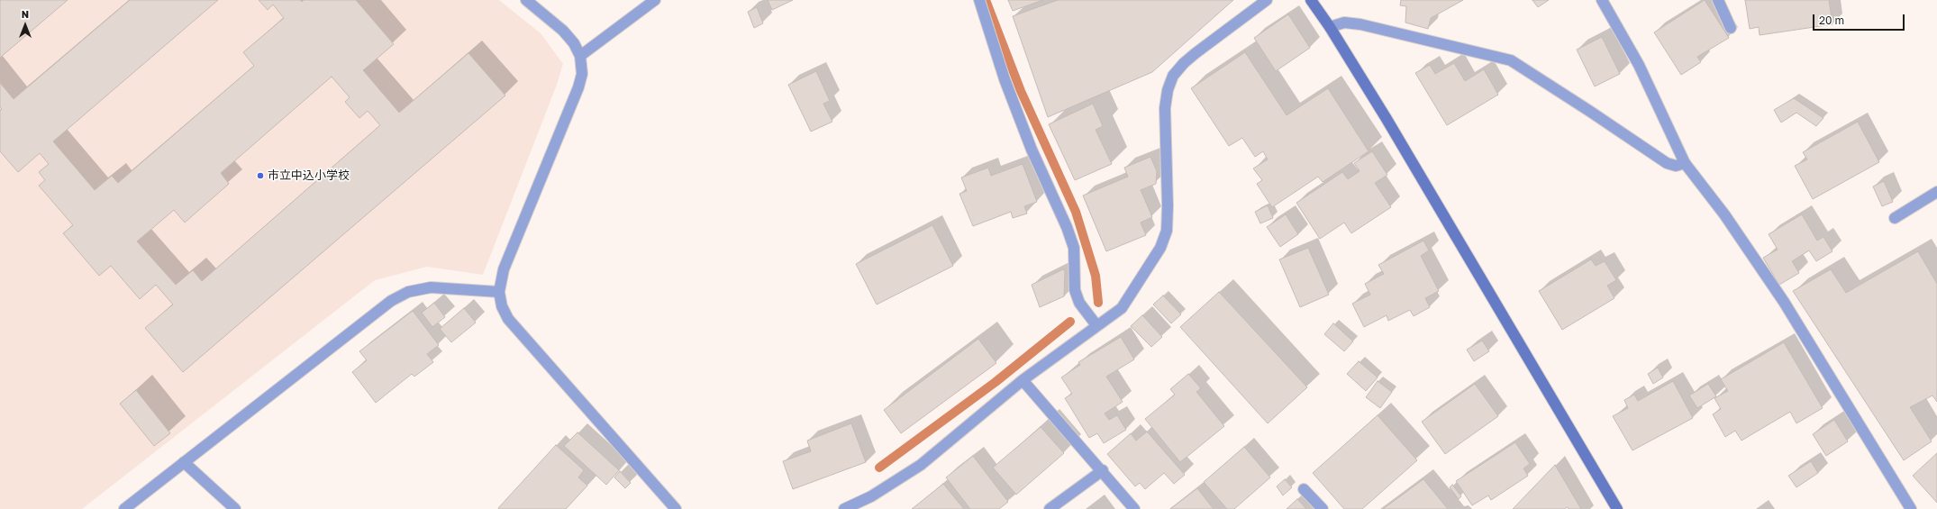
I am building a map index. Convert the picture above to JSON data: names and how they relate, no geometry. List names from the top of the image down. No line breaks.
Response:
{"places":["市立中込小学校"],"scale_bar":"20 m","north":"top"}
